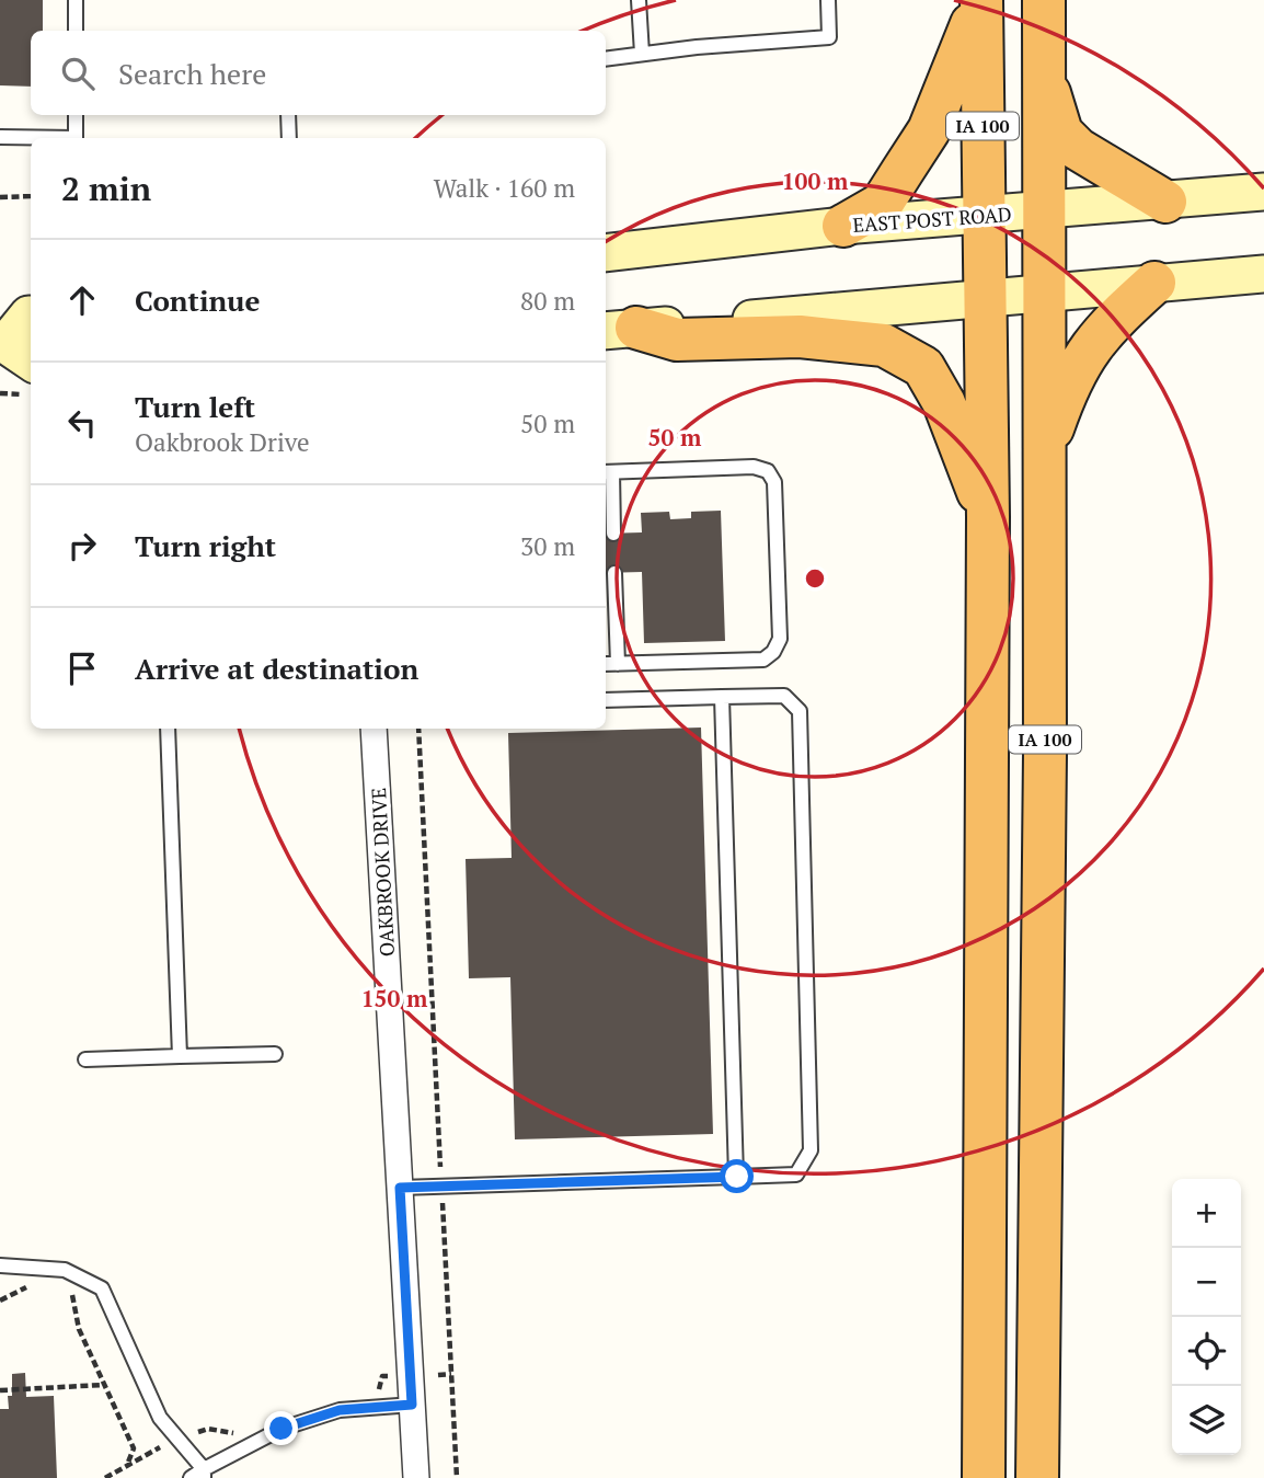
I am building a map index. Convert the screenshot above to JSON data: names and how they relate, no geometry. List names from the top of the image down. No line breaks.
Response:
{"streets":{"highway":["IA 100"],"main road":["EAST POST ROAD"],"street":["OAKBROOK DRIVE"]},"crossings":[["IA 100","EAST POST ROAD"]],"page":{"search":"Search here","heading":["2 min","Walk · 160 m"],"list":[["Continue","80 m"],["Turn left","Oakbrook Drive","50 m"],["Turn right","30 m"],"Arrive at destination"],"map_buttons":["+","−"]},"rings":["100 m","50 m","150 m"]}
